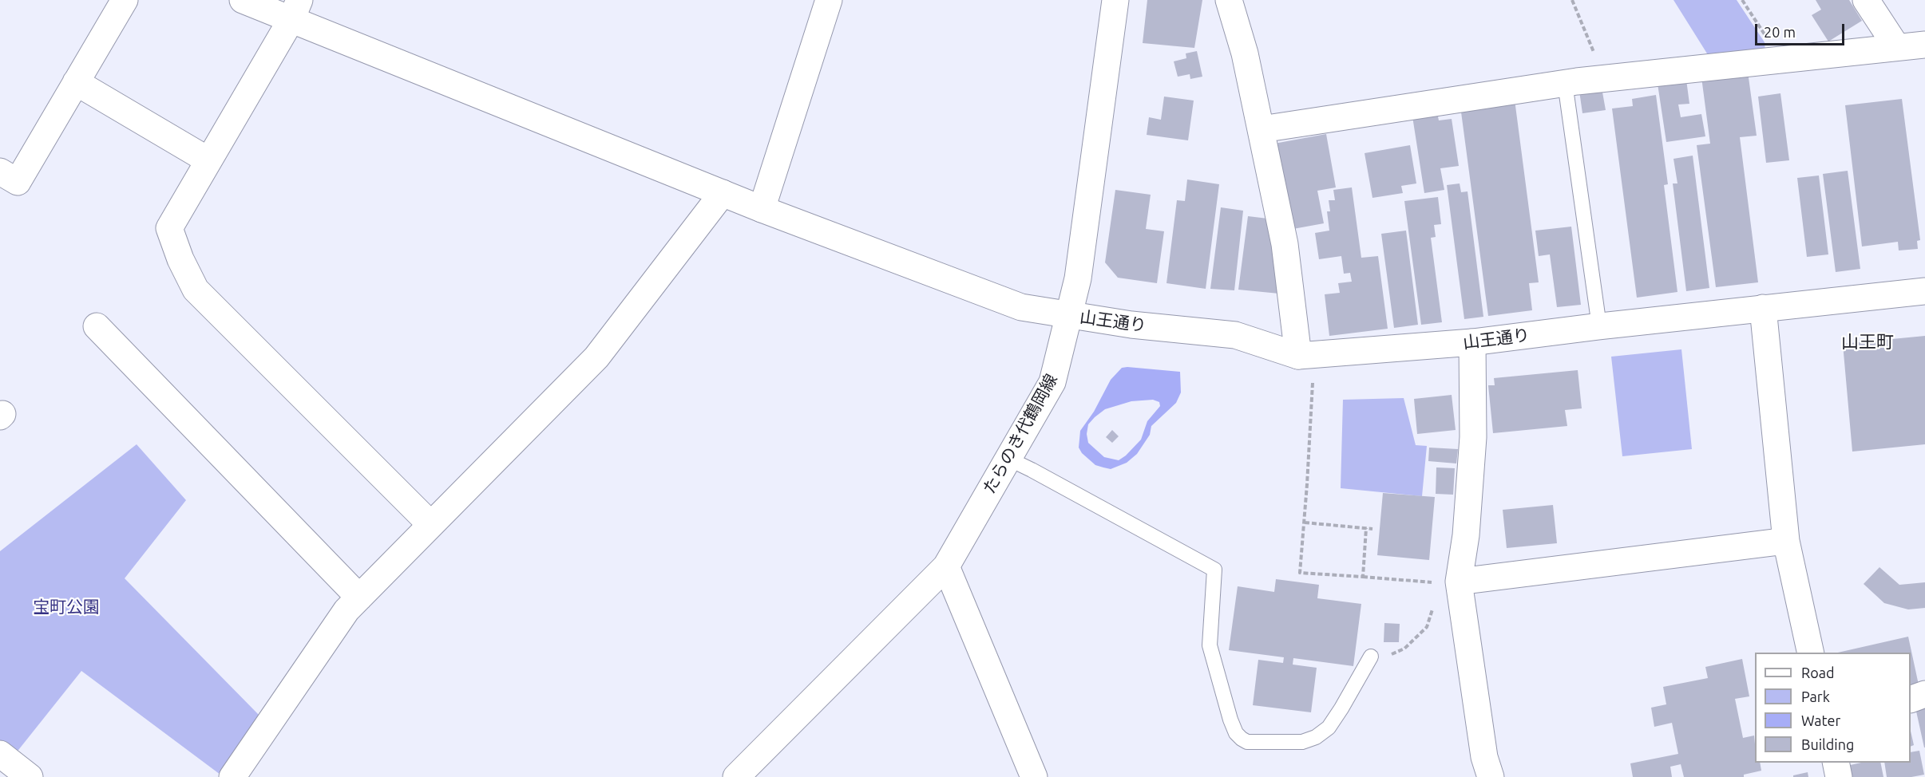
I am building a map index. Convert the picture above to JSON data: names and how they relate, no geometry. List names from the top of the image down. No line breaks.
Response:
{"streets":{"street":["山王通り","たらのき代鶴岡線"]},"crossings":[["山王通り","たらのき代鶴岡線"]],"districts":["山王町"],"parks":["宝町公園"],"legend":["Road","Park","Water","Building"],"scale_bar":"20 m"}
